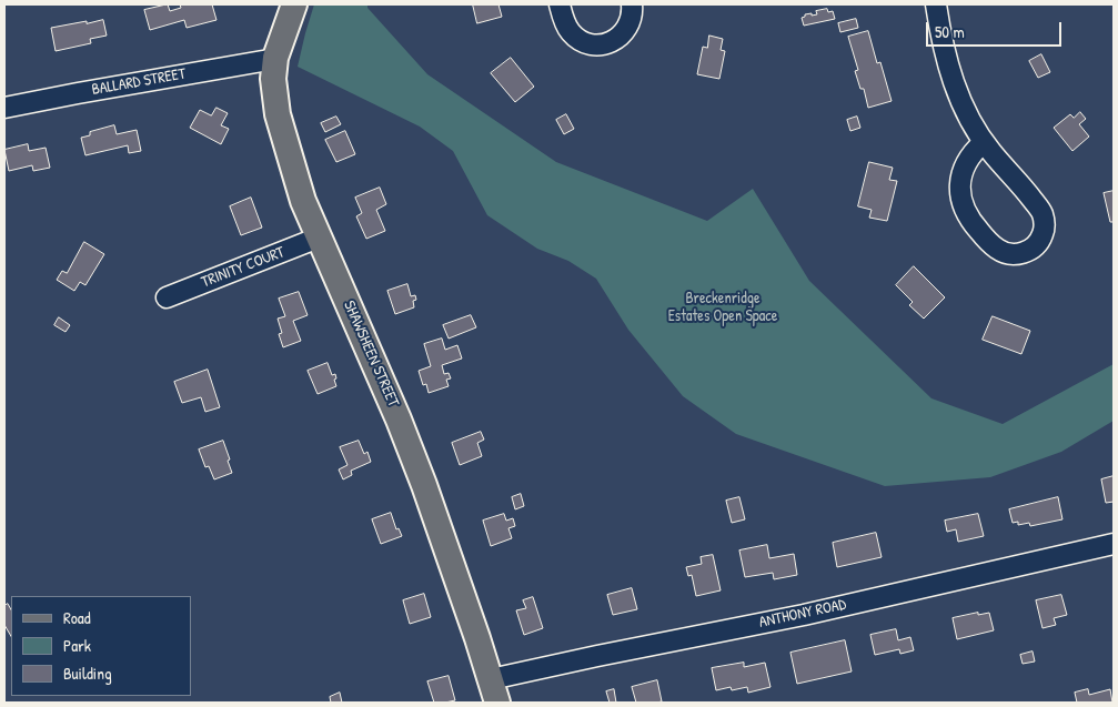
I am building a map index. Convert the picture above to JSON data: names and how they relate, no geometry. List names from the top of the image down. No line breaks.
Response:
{"streets":{"main road":["SHAWSHEEN STREET"],"street":["BALLARD STREET","TRINITY COURT","ANTHONY ROAD"]},"crossings":[["BALLARD STREET","SHAWSHEEN STREET"],["TRINITY COURT","SHAWSHEEN STREET"],["SHAWSHEEN STREET","ANTHONY ROAD"]],"parks":["Breckenridge Estates Open Space"],"legend":["Road","Park","Building"],"scale_bar":"50 m"}
